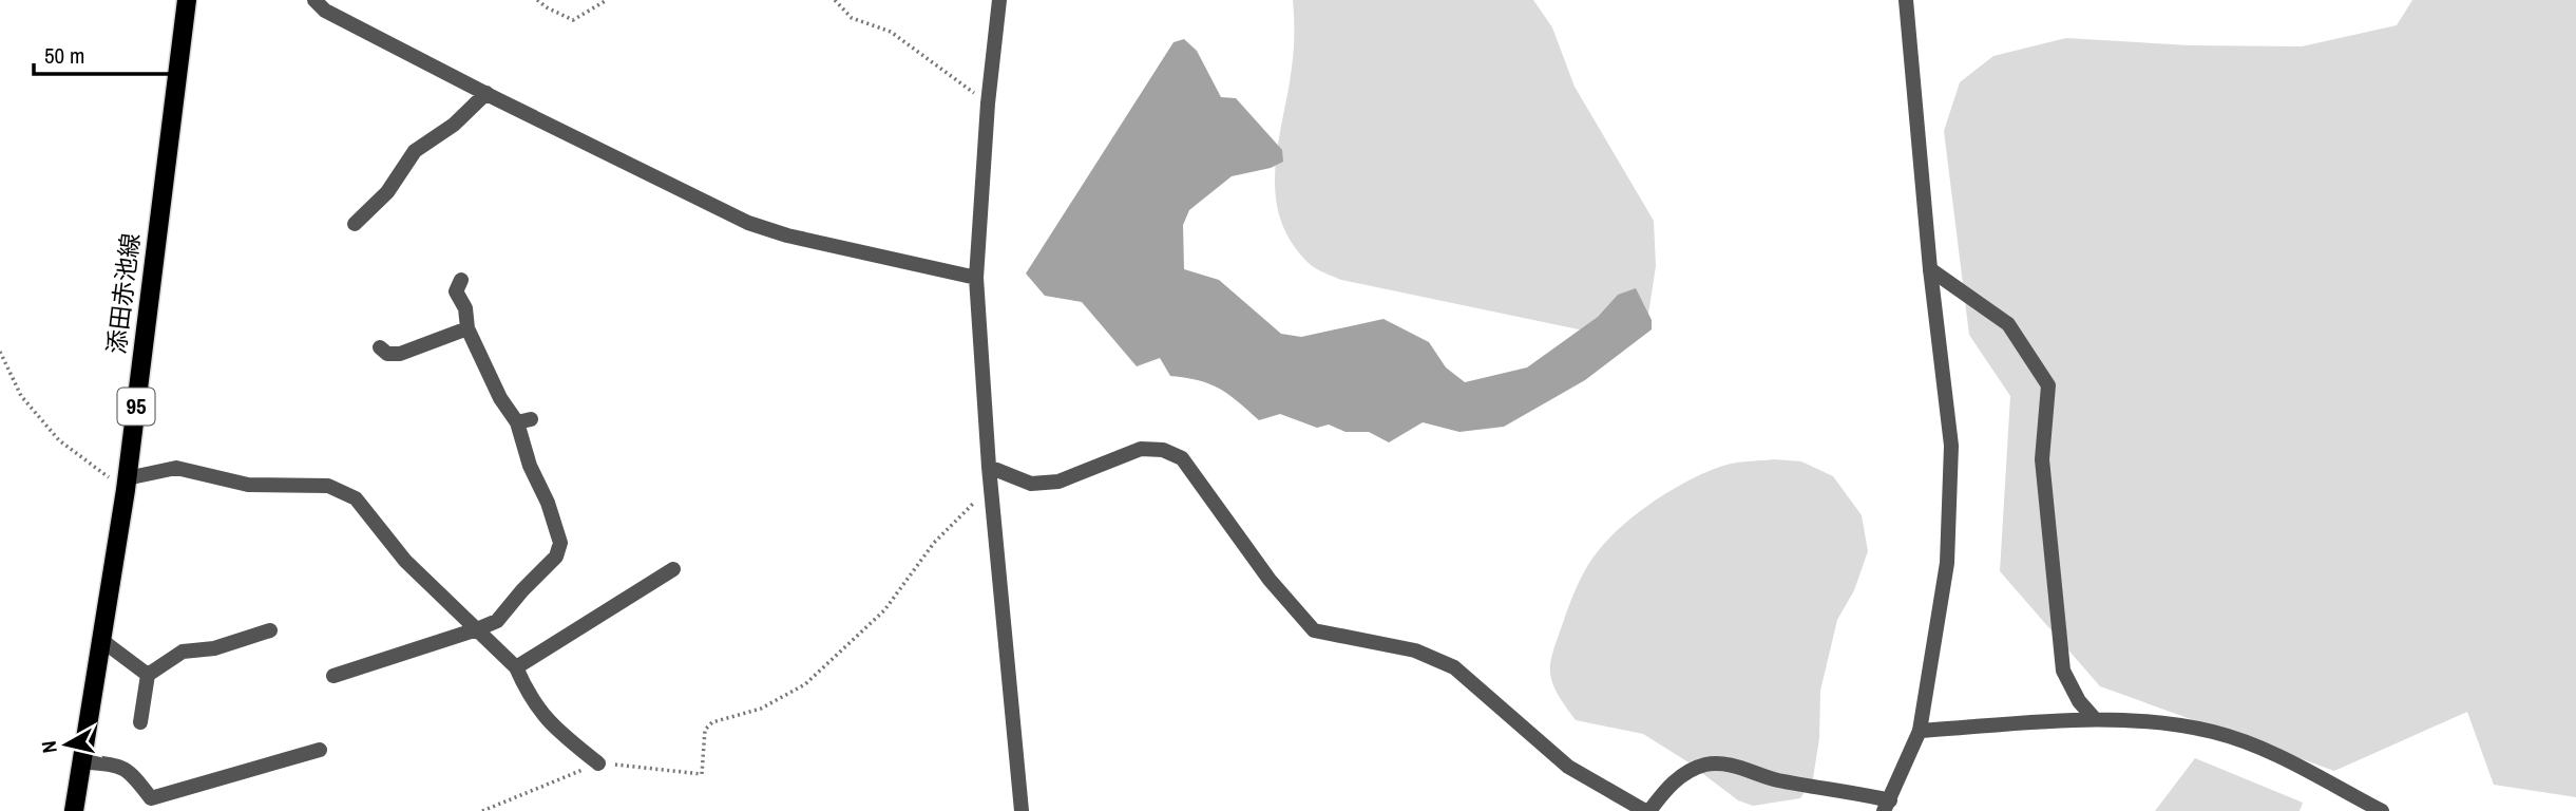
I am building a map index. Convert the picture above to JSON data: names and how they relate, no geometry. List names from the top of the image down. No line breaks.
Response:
{"streets":{"main road":["添田赤池線","95"]},"scale_bar":"50 m","north":"left"}
